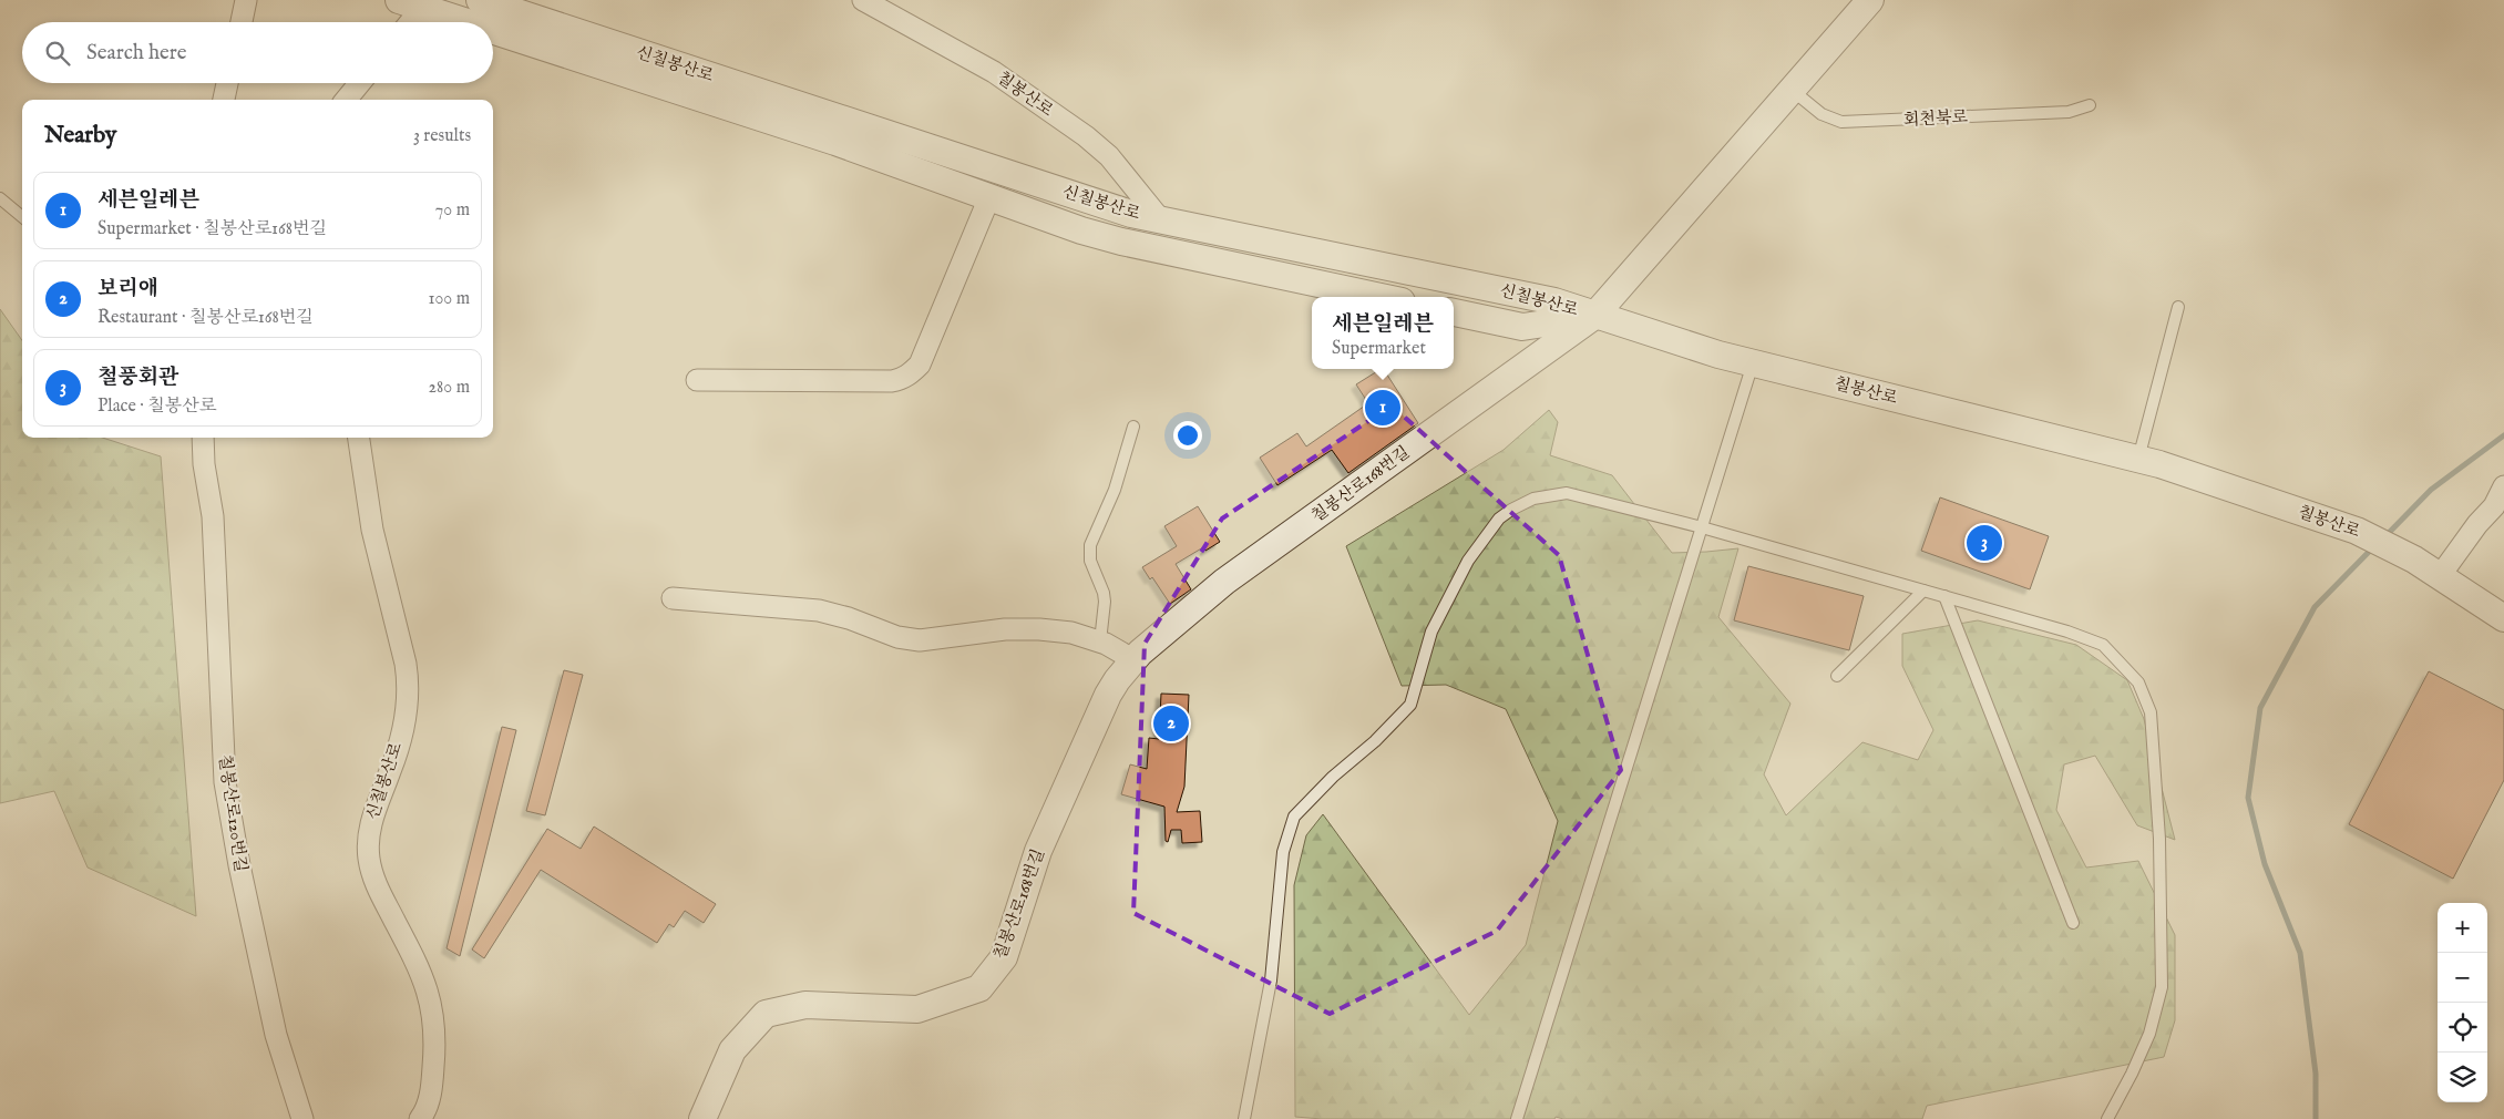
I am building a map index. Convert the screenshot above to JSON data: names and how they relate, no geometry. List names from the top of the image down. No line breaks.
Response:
{"streets":{"street":["신칠봉산로","칠봉산로","칠봉산로168번길","칠봉산로120번길"],"lane":["회천북로"]},"crossings":[["신칠봉산로","칠봉산로"],["신칠봉산로","칠봉산로168번길"],["칠봉산로","칠봉산로168번길"]],"page":{"search":"Search here","heading":["Nearby","3 results"],"list":[{"mark":"1","name":"세븐일레븐","note":"Supermarket · 칠봉산로168번길","value":"70 m"},{"mark":"2","name":"보리애","note":"Restaurant · 칠봉산로168번길","value":"100 m"},{"mark":"3","name":"철풍회관","note":"Place · 칠봉산로","value":"280 m"}],"popup":["세븐일레븐","Supermarket"],"pins":["1","3","2"],"map_buttons":["+","−"]}}
